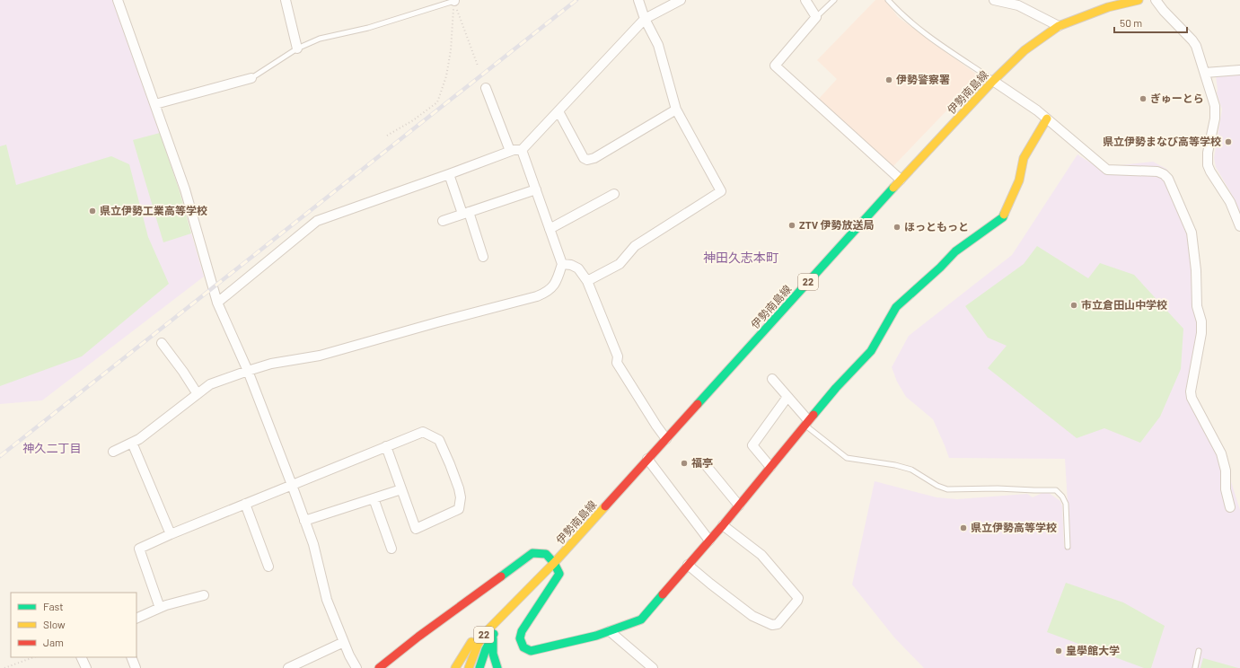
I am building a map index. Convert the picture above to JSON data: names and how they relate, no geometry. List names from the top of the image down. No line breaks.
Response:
{"streets":{"main road":["伊勢南島線","22"]},"districts":["神田久志本町","神久二丁目"],"places":["伊勢警察署","ぎゅーとら","県立伊勢まなび高等学校","県立伊勢工業高等学校","ZTV 伊勢放送局","ほっともっと","市立倉田山中学校","福亭","県立伊勢高等学校","皇學館大学"],"legend":["Fast","Slow","Jam"],"scale_bar":"50 m"}
